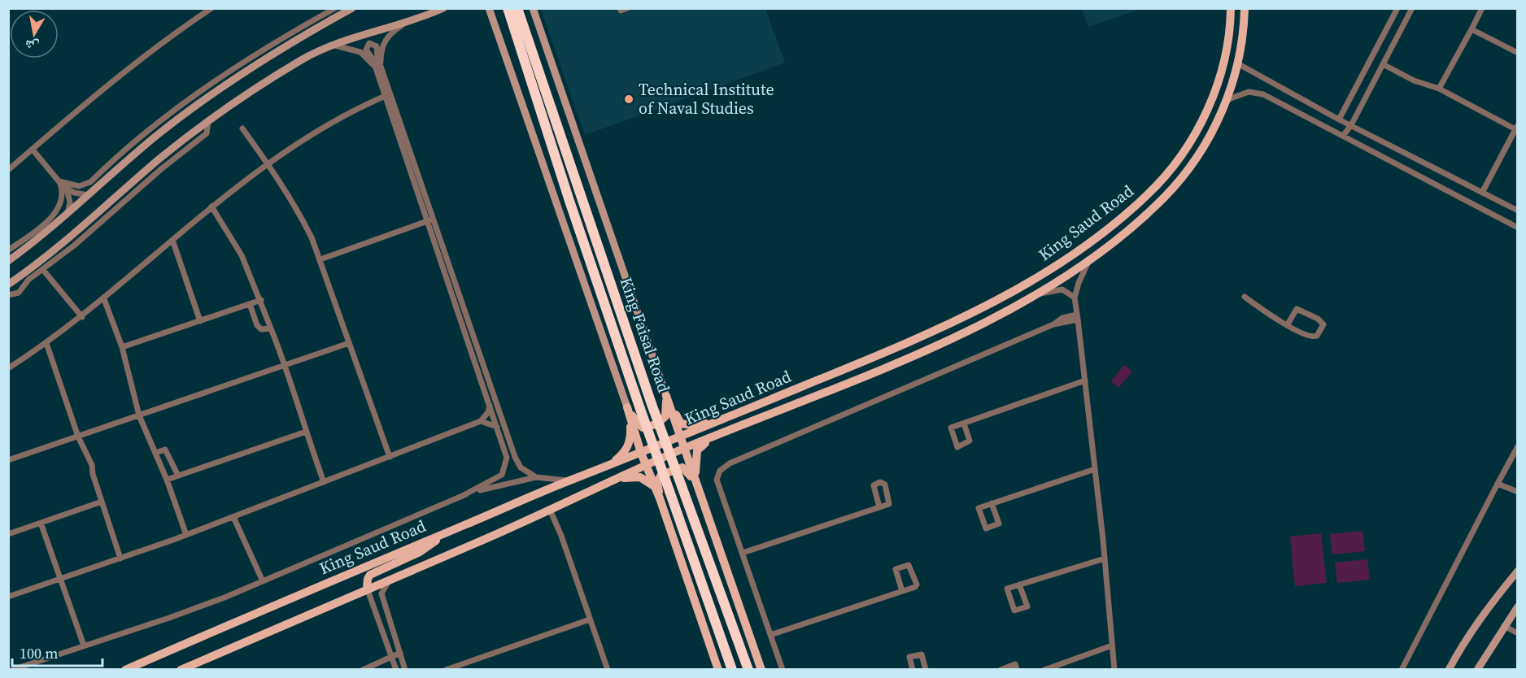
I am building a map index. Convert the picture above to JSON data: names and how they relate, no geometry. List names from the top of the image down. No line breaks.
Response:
{"streets":{"highway":["King Faisal Road"],"main road":["King Saud Road"]},"places":["Technical Institute of Naval Studies"],"scale_bar":"100 m","north":"bottom"}
